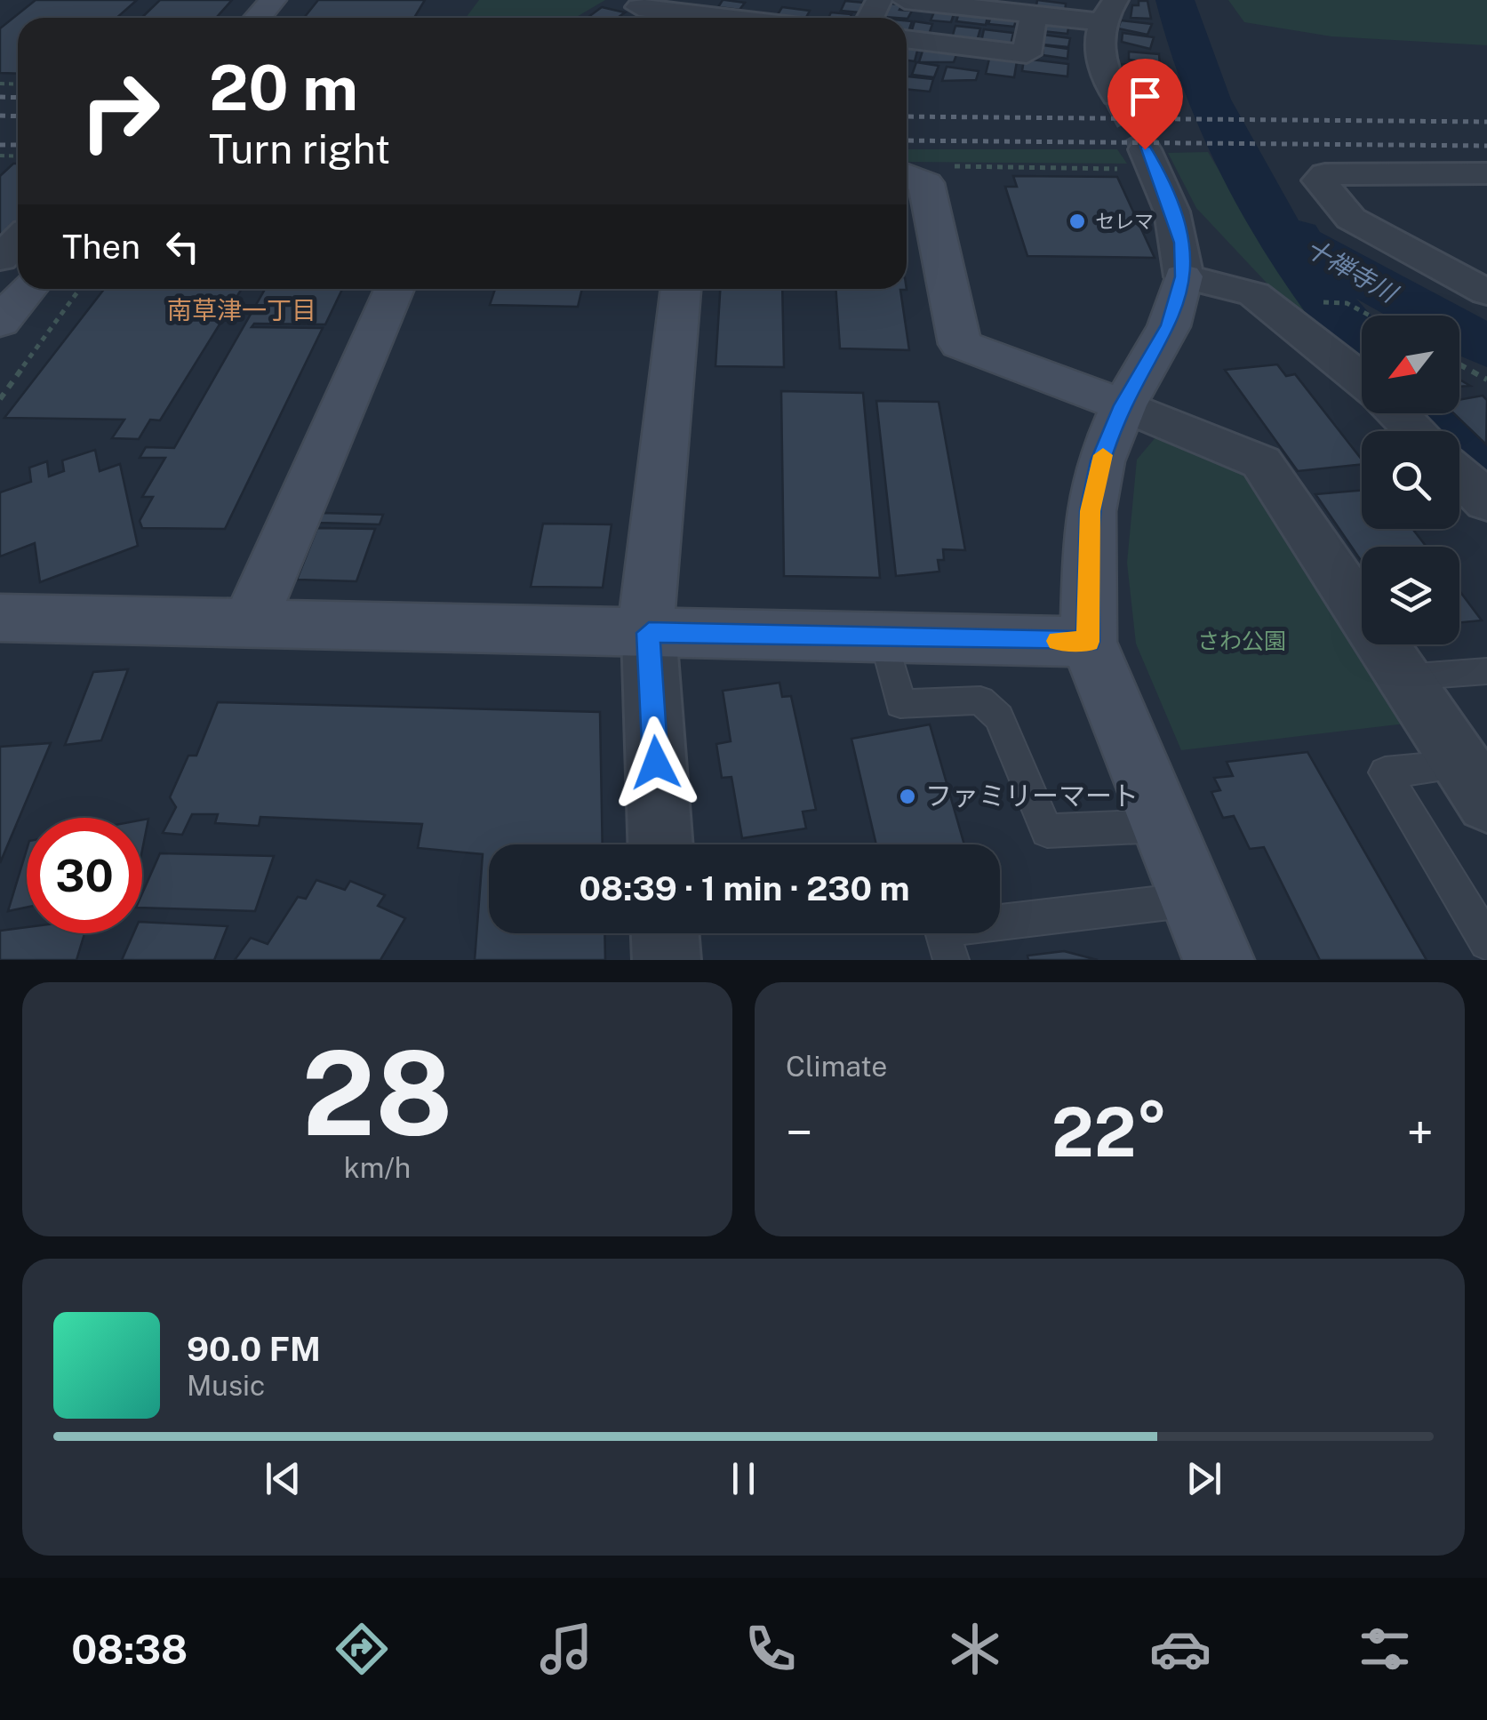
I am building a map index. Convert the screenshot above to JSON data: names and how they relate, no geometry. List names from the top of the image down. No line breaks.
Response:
{"districts":["南草津一丁目"],"water":["十禅寺川"],"parks":["さわ公園"],"places":["セレマ","ファミリーマート"],"north":"bottom left","page":{"turn":["20 m","Turn right"],"then":"Then","limit":"30","trip":"08:39 · 1 min · 230 m","tile":[["28","km/h"],"Climate"],"heat":["−","22°","+"],"song":["90.0 FM","Music"],"tabs":"08:38"}}
